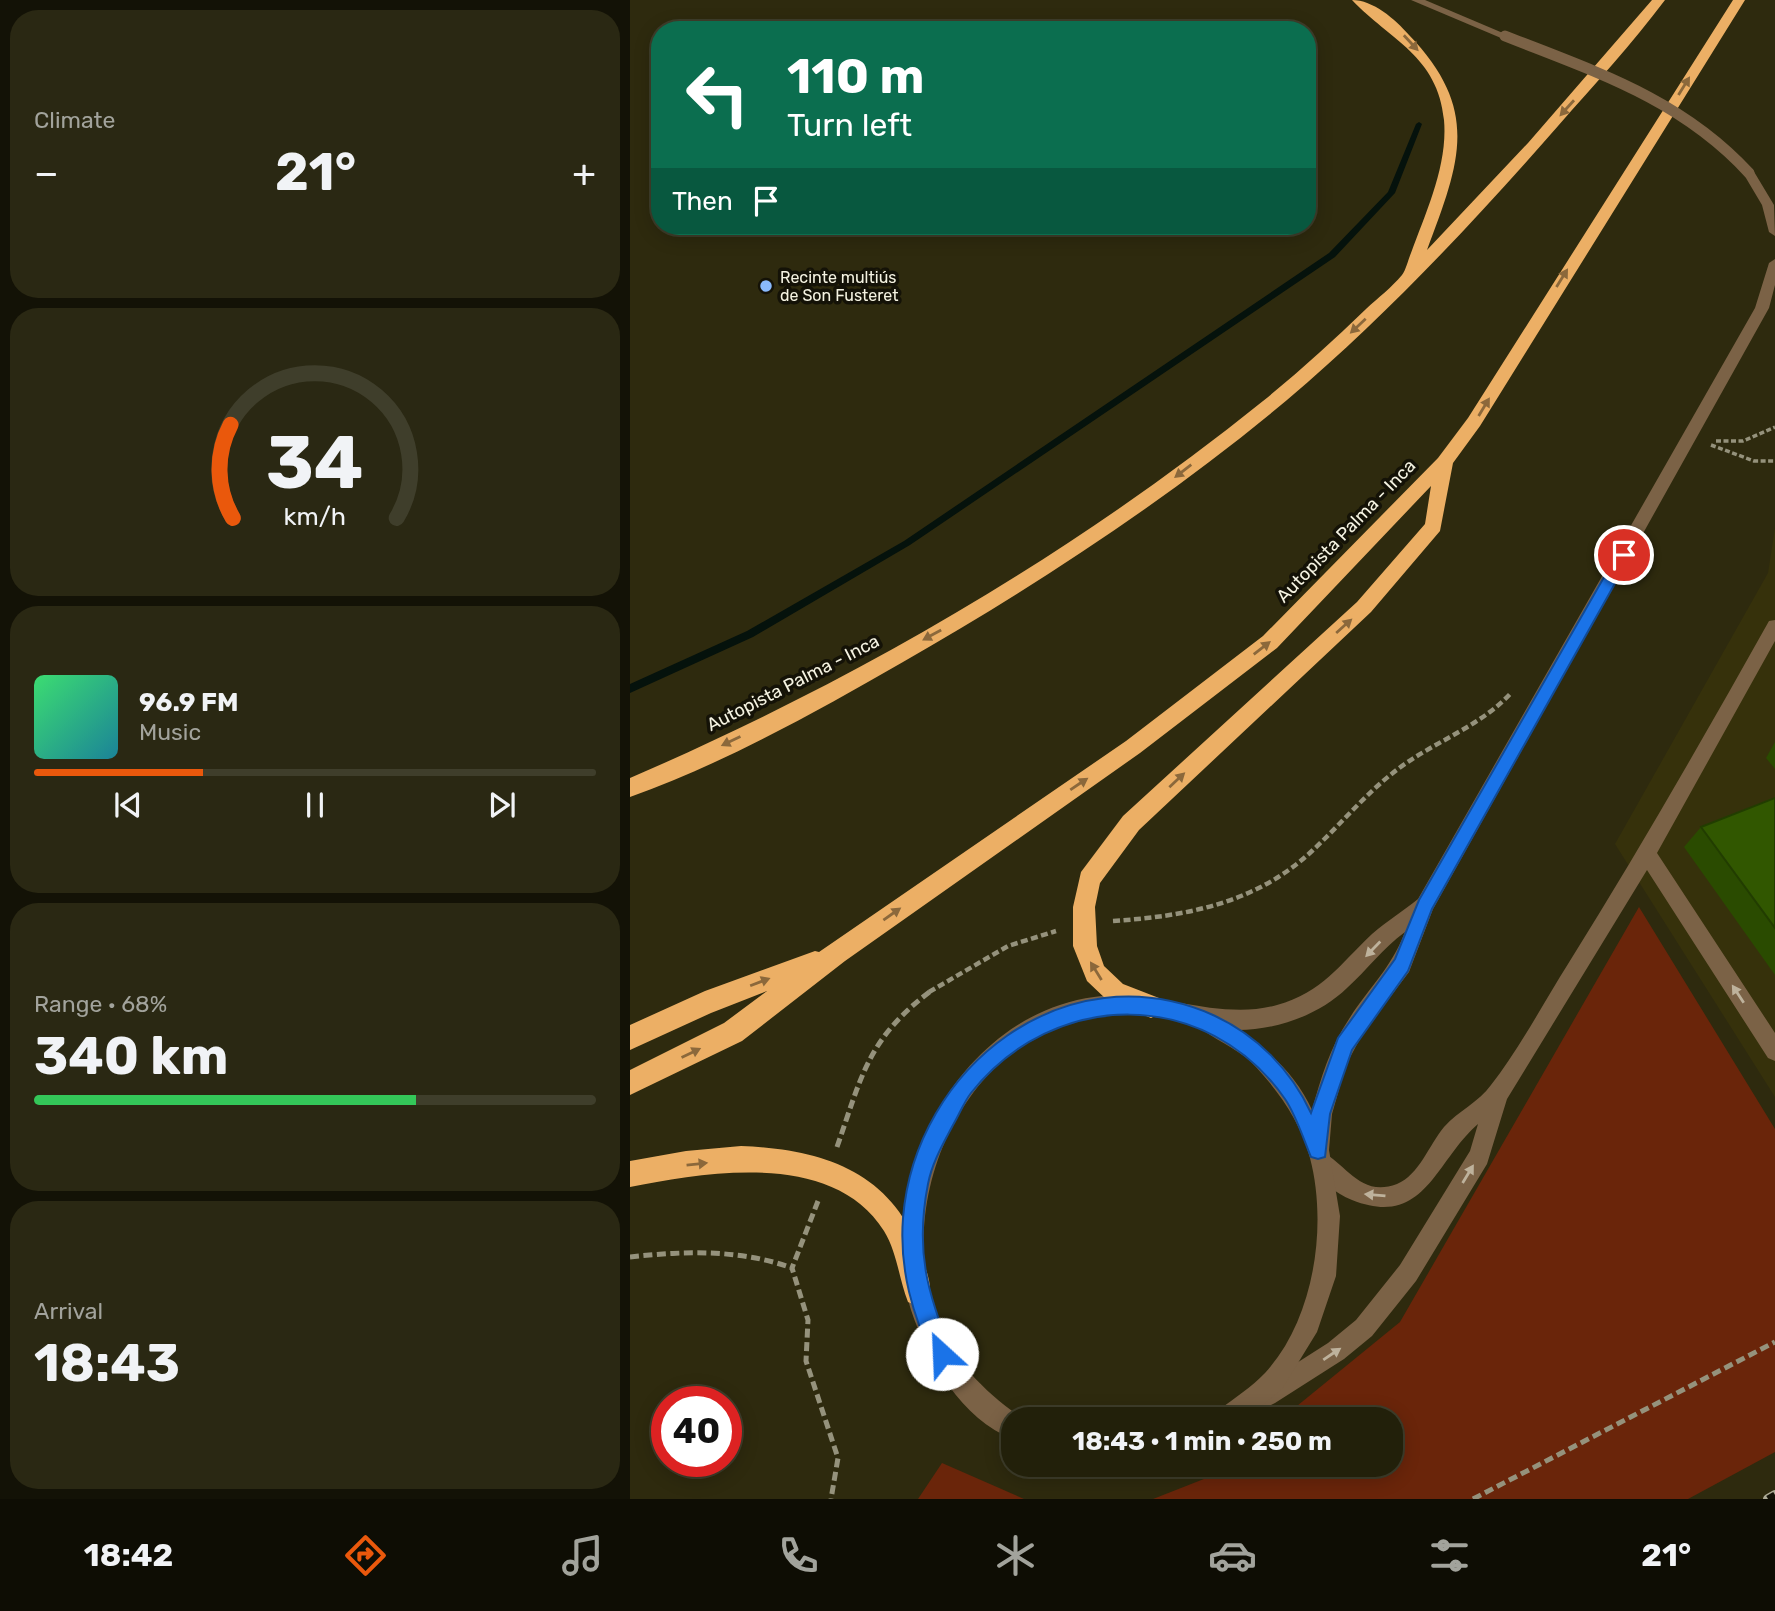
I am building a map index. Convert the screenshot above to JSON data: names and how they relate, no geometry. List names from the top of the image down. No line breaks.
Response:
{"streets":{"highway":["Autopista Palma - Inca"]},"places":["Recinte multiús de Son Fusteret"],"page":{"tile":["Climate",["Range · 68%","340 km"],["Arrival","18:43"]],"turn":["110 m","Turn left"],"heat":["−","21°","+"],"then":"Then","song":["96.9 FM","Music"],"limit":"40","trip":"18:43 · 1 min · 250 m","tabs":["18:42","21°"],"gauge":["34","km/h"]}}
